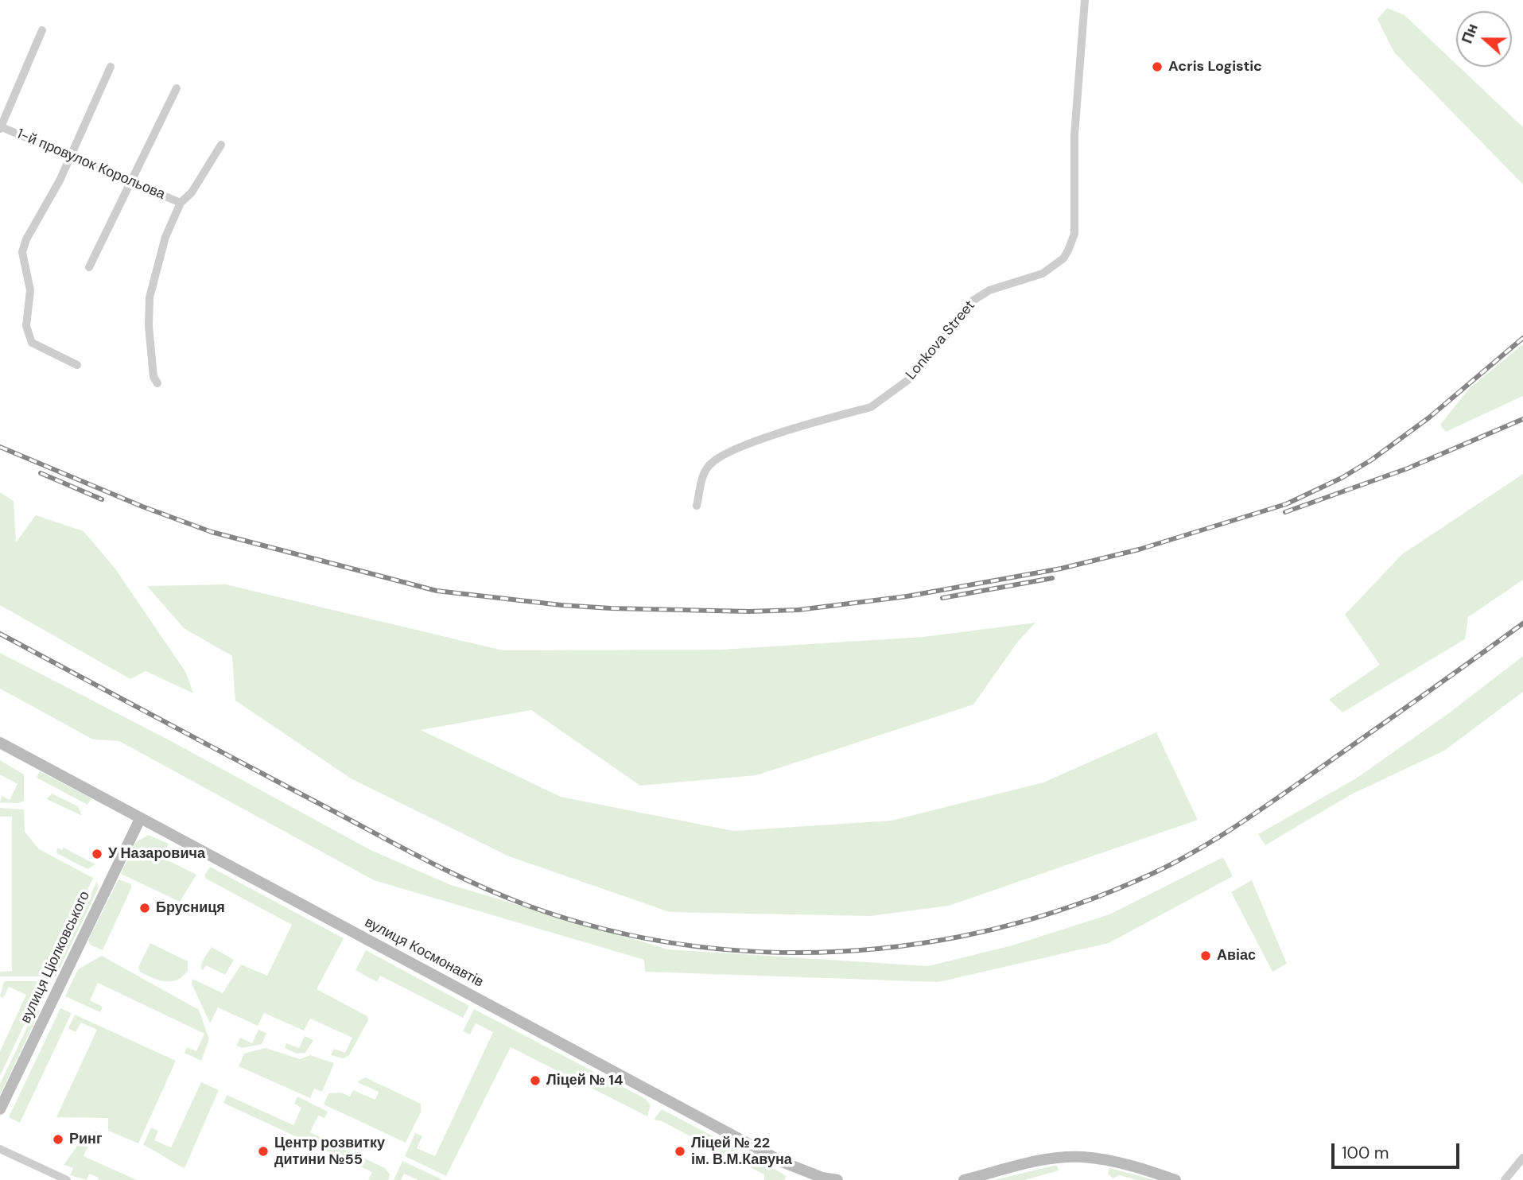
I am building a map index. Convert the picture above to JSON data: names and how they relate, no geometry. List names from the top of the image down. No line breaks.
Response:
{"streets":{"street":["1-й провулок Корольова","Lonkova Street","вулиця Космонавтів","вулиця Ціолковського"]},"crossings":[["вулиця Космонавтів","вулиця Ціолковського"]],"places":["Acris Logistic","У Назаровича","Брусниця","Авіас","Ліцей № 14","Ринг","Центр розвитку дитини №55","Ліцей № 22 ім. В.М.Кавуна"],"scale_bar":"100 m","north":"left"}
